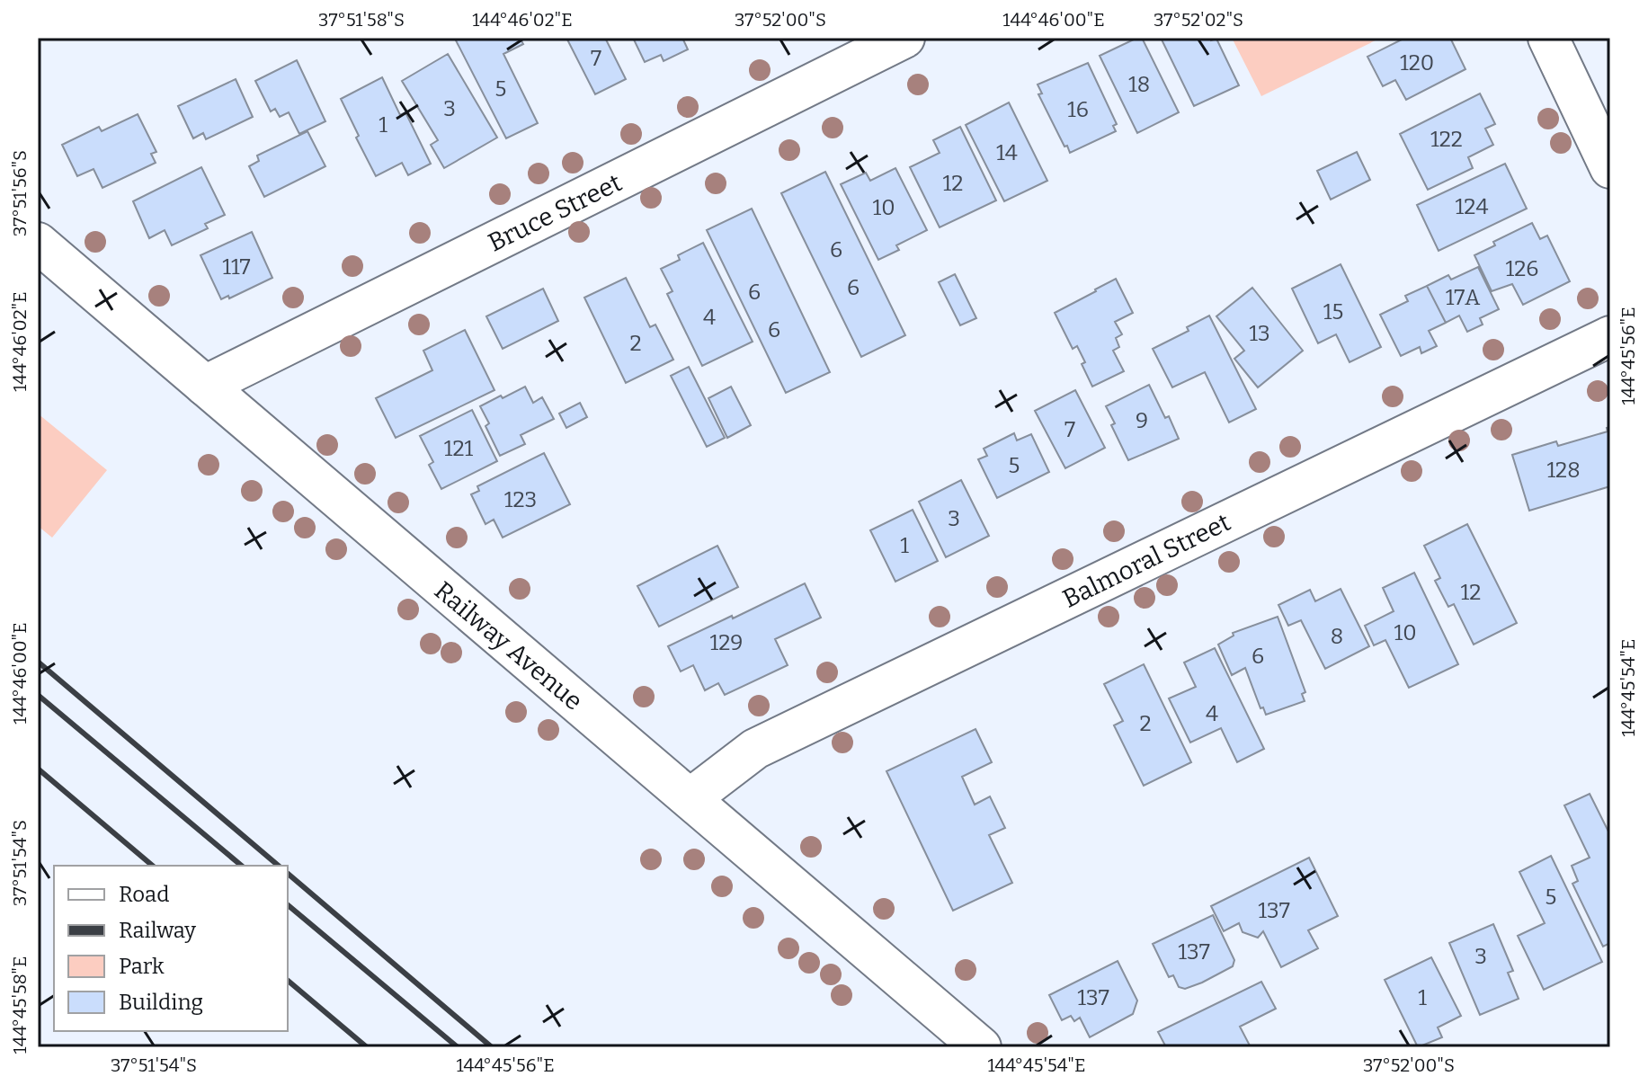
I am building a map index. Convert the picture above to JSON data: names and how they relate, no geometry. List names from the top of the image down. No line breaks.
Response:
{"streets":{"street":["Bruce Street","Balmoral Street","Railway Avenue"]},"crossings":[["Bruce Street","Railway Avenue"],["Balmoral Street","Railway Avenue"]],"house_numbers":["7","120","18","5","3","16","1","122","14","12","124","10","6","117","126","6","6","17A","15","4","6","13","2","9","7","121","5","128","123","3","1","12","10","8","129","6","4","2","5","137","137","3","137","1"],"legend":["Road","Railway","Park","Building"],"coordinates":["37°51'58\"S","144°46'02\"E","37°52'00\"S","144°46'00\"E","37°52'02\"S","37°51'56\"S","144°45'56\"E","144°45'54\"E","37°51'54\"S","144°45'58\"E"]}
